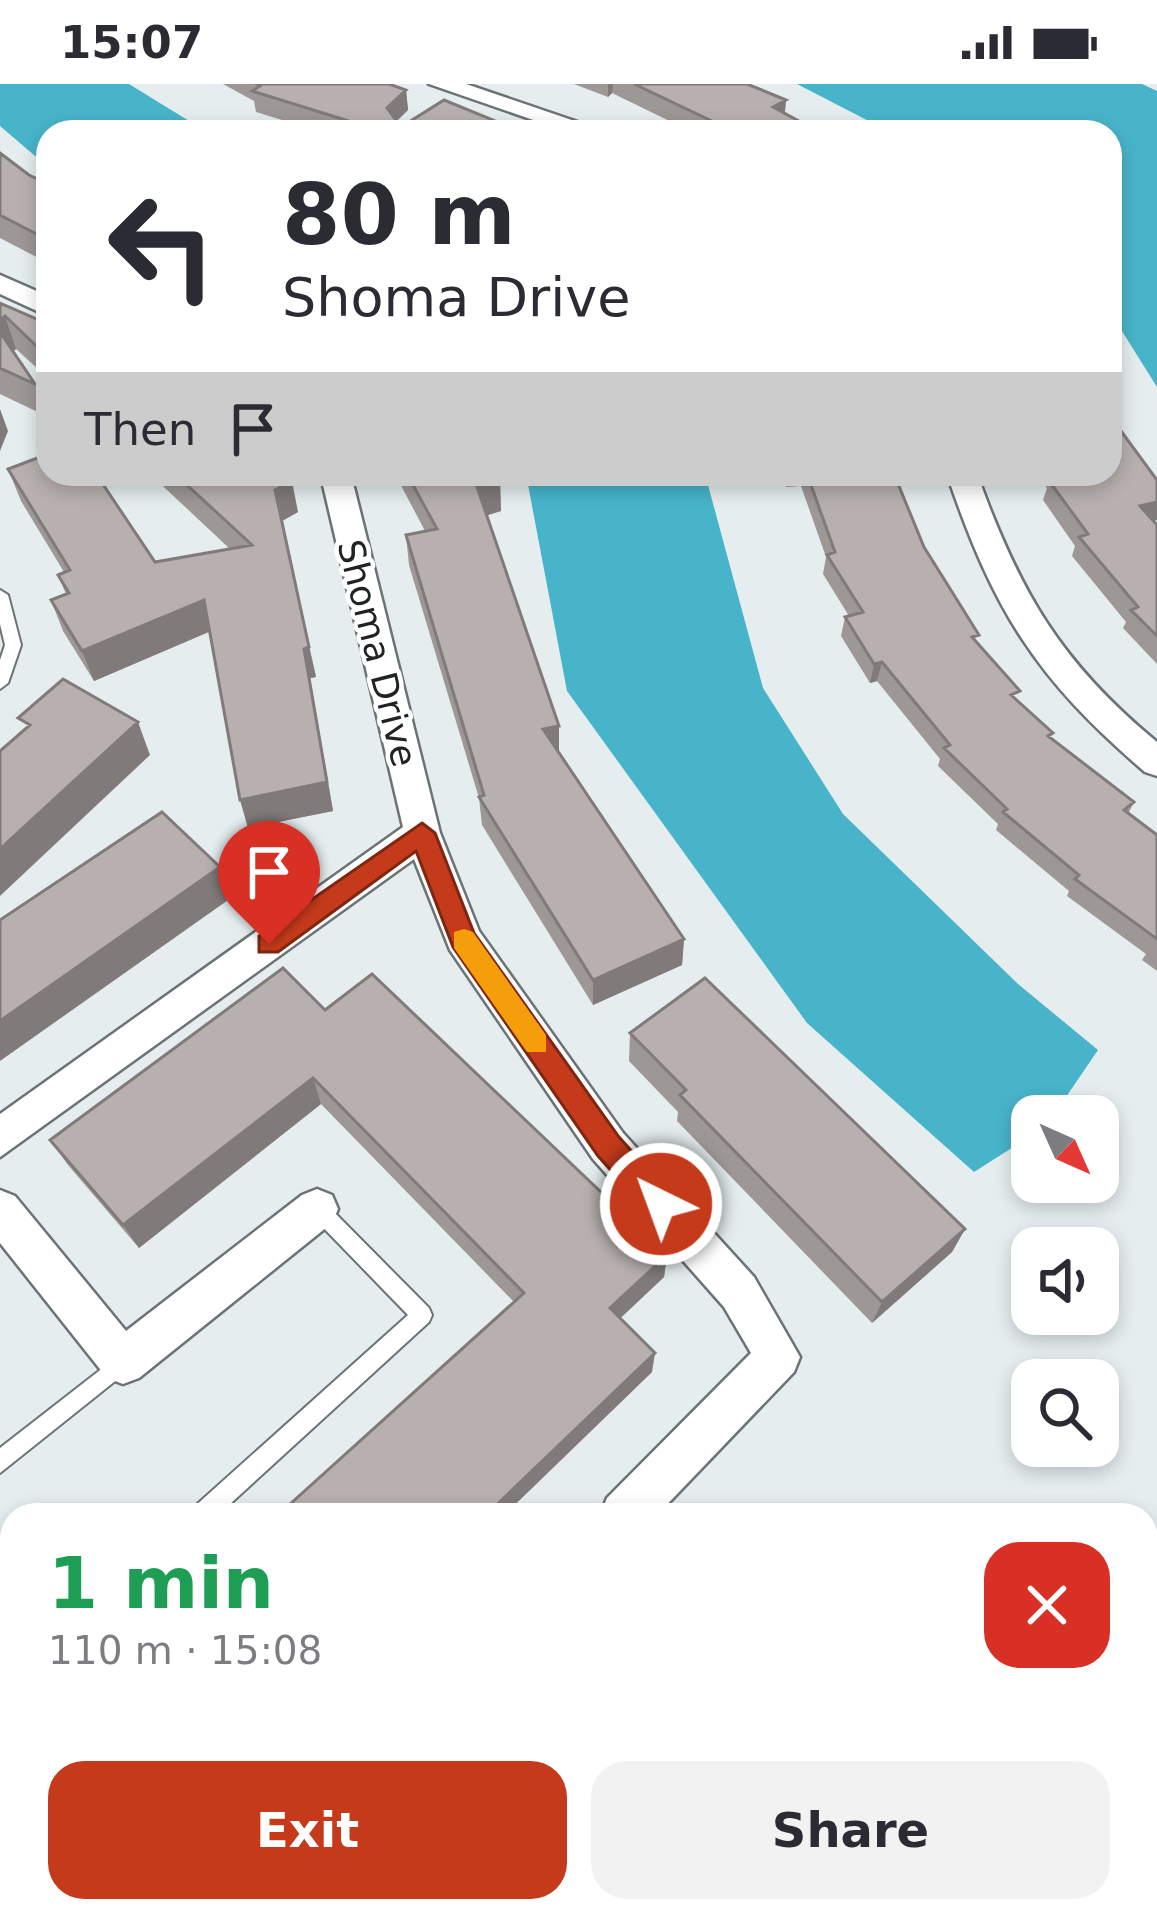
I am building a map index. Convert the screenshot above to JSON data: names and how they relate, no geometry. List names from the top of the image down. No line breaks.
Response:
{"streets":{"street":["Shoma Drive"]},"north":"bottom right","page":{"status":"15:07","turn":["80 m","Shoma Drive"],"then":"Then","heading":["1 min","110 m · 15:08"],"buttons":["Exit","Share"]}}
